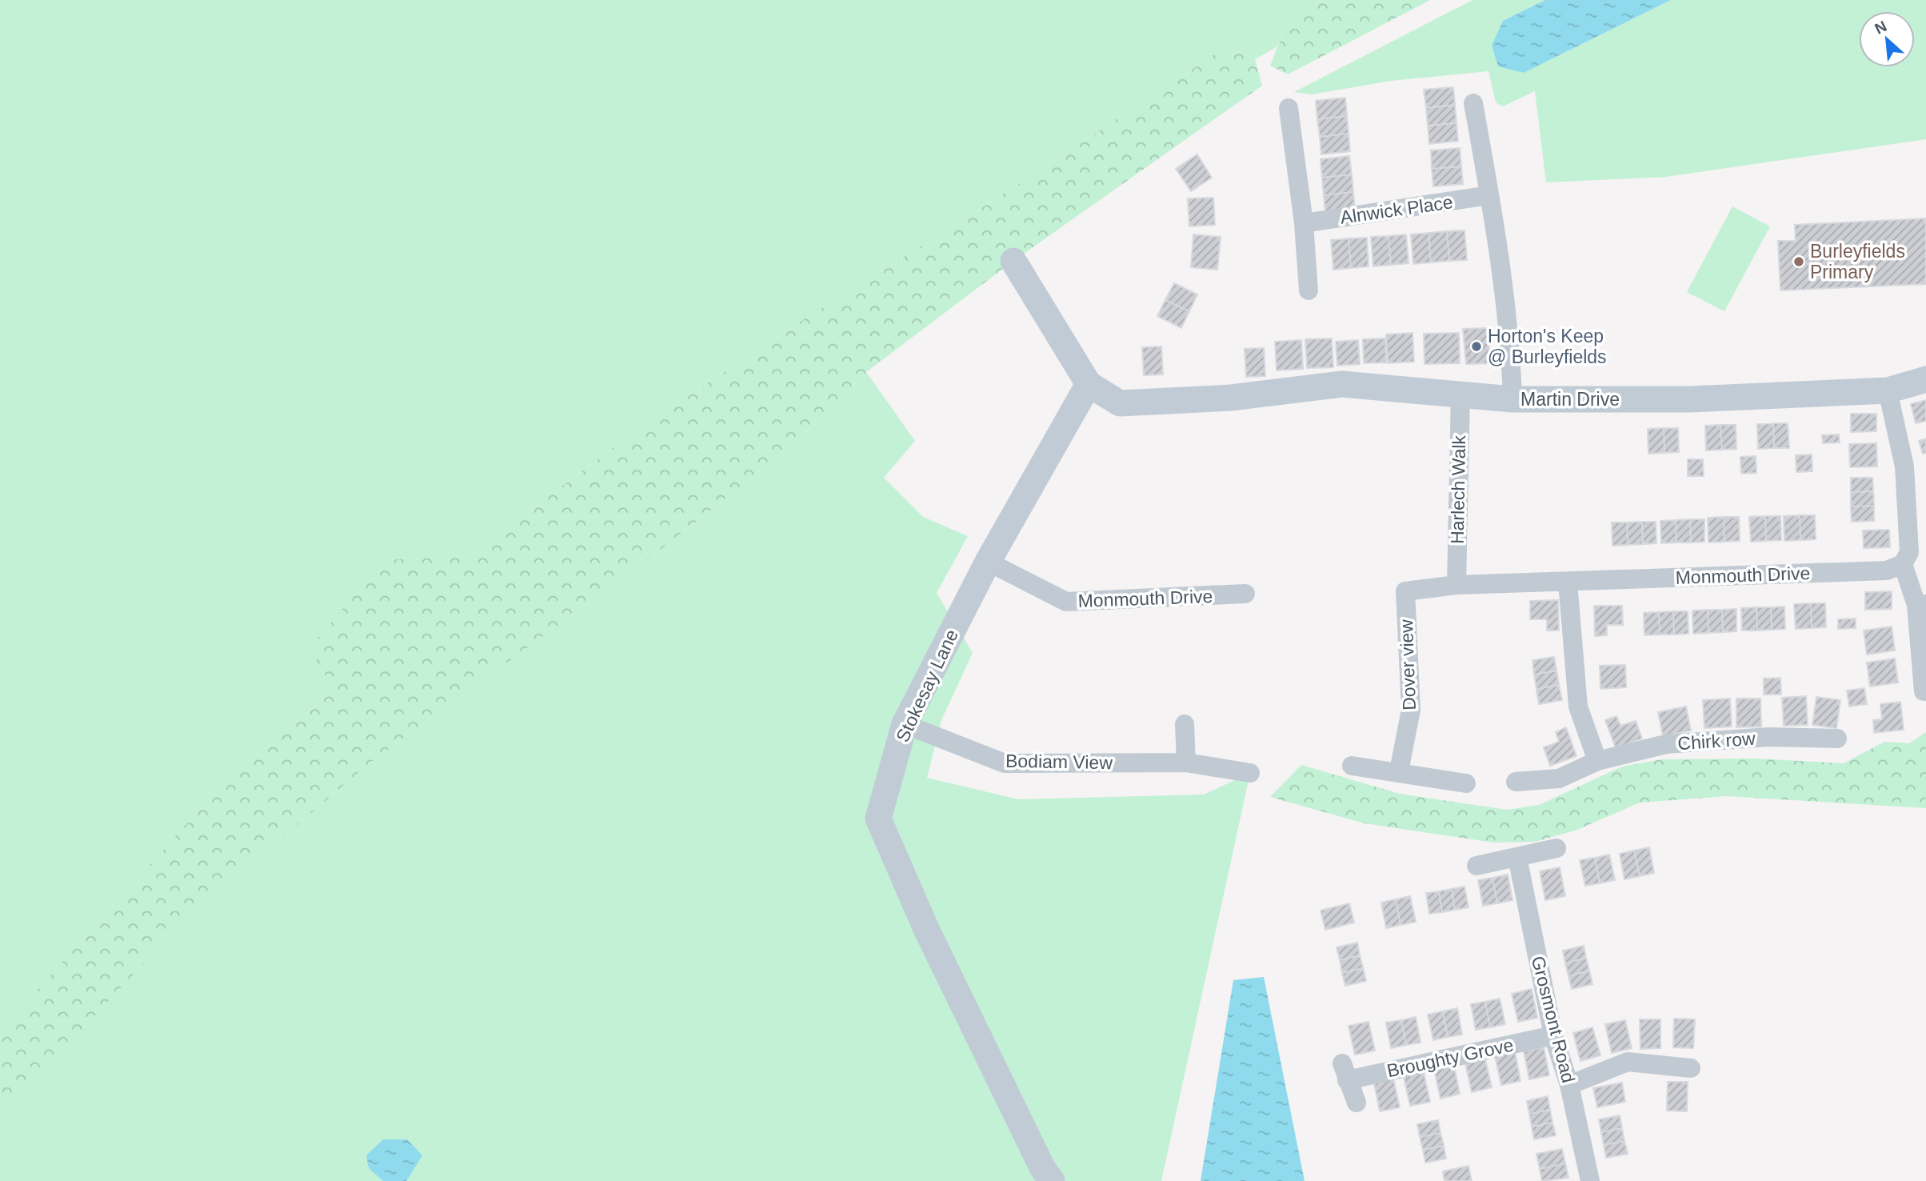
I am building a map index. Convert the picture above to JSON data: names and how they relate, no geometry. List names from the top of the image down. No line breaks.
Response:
{"streets":{"street":["Alnwick Place","Martin Drive","Harlech Walk","Monmouth Drive","Dover view","Stokesay Lane","Chirk row","Bodiam View","Grosmont Road","Broughty Grove"]},"crossings":[["Martin Drive","Harlech Walk"],["Martin Drive","Stokesay Lane"],["Harlech Walk","Monmouth Drive"],["Monmouth Drive","Dover view"],["Monmouth Drive","Stokesay Lane"],["Stokesay Lane","Bodiam View"],["Grosmont Road","Broughty Grove"]],"places":["Burleyfields Primary","Horton's Keep @ Burleyfields"],"north":"top left"}
